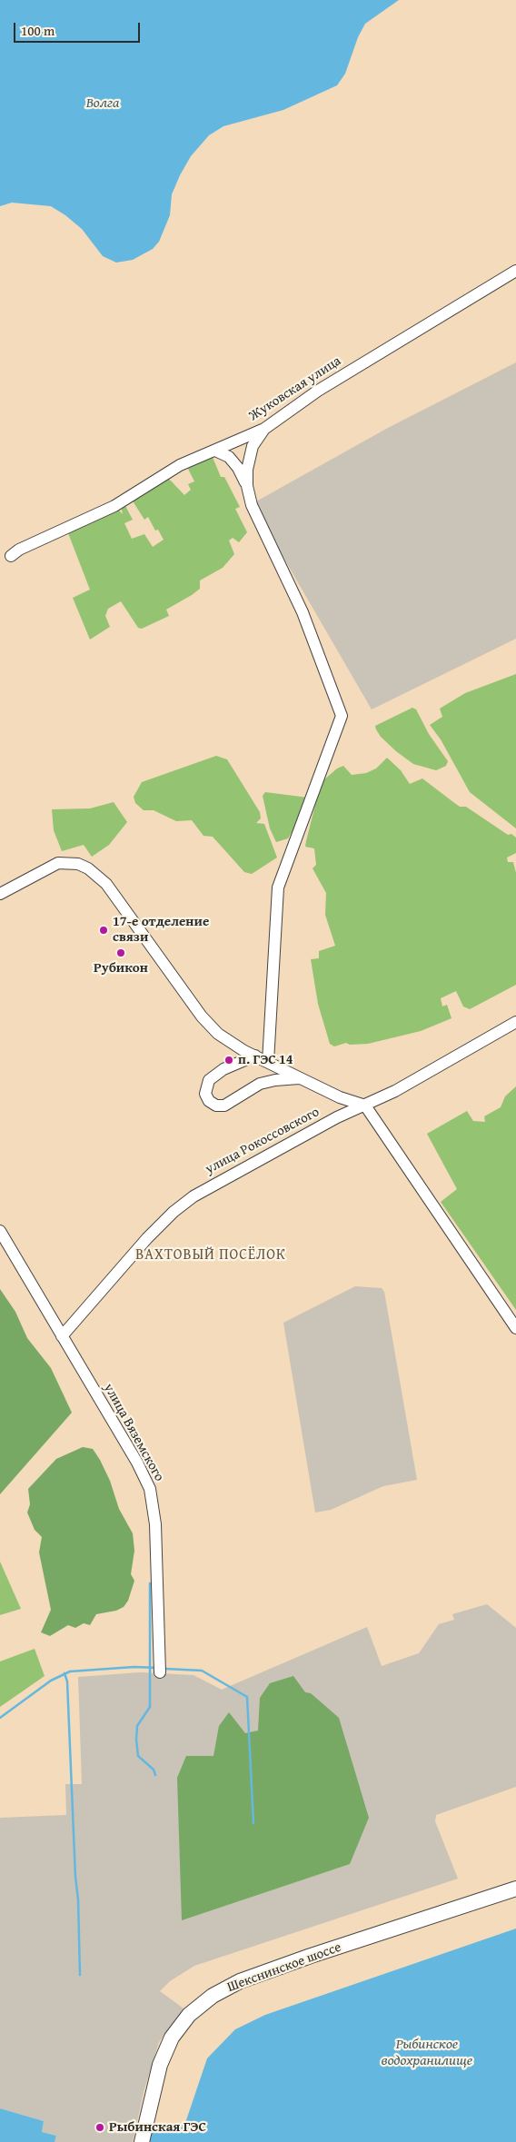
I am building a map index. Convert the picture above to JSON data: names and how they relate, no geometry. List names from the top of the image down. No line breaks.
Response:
{"streets":{"main road":["Шекснинское шоссе"],"street":["Жуковская улица","улица Рокоссовского","улица Вяземского"]},"crossings":[["улица Рокоссовского","улица Вяземского"]],"districts":["ВАХТОВЫЙ ПОСЁЛОК"],"water":["Волга","Рыбинское водохранилище"],"places":["17-е отделение связи","Рубикон","п. ГЭС 14","Рыбинская ГЭС"],"scale_bar":"100 m"}
